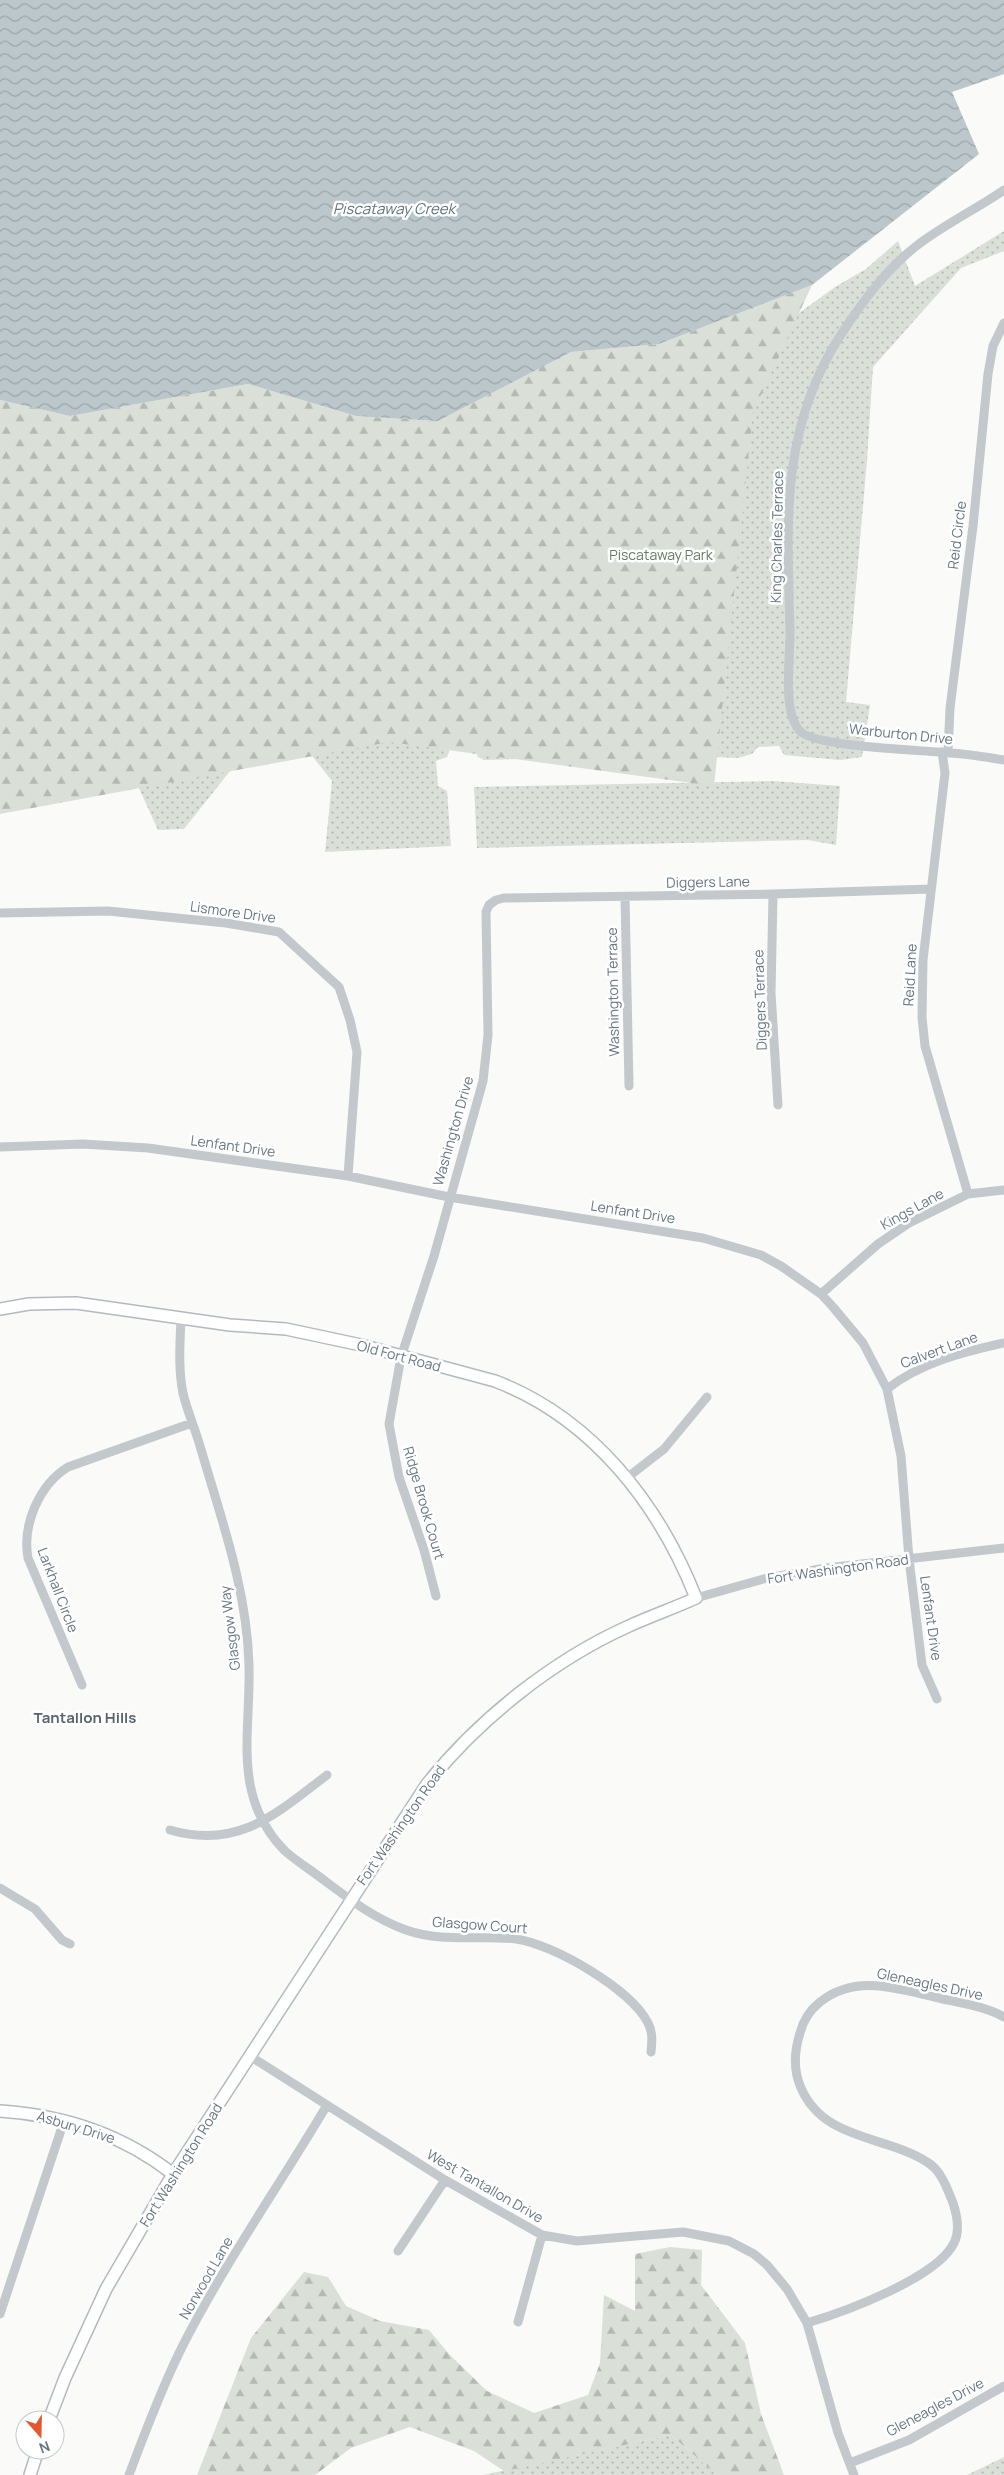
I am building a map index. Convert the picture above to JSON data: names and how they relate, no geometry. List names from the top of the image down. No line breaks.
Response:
{"streets":{"main road":["Old Fort Road","Fort Washington Road","Asbury Drive"],"street":["Reid Circle","King Charles Terrace","Warburton Drive","Diggers Lane","Lismore Drive","Reid Lane","Washington Terrace","Diggers Terrace","Washington Drive","Lenfant Drive","Kings Lane","Calvert Lane","Ridge Brook Court","Larkhall Circle","Glasgow Way","Glasgow Court","Gleneagles Drive","West Tantallon Drive","Norwood Lane"]},"crossings":[["Reid Circle","Warburton Drive"],["Reid Circle","Reid Lane"],["King Charles Terrace","Warburton Drive"],["Warburton Drive","Reid Lane"],["Diggers Lane","Reid Lane"],["Diggers Lane","Washington Terrace"],["Diggers Lane","Diggers Terrace"],["Diggers Lane","Washington Drive"],["Lismore Drive","Lenfant Drive"],["Reid Lane","Kings Lane"],["Washington Drive","Lenfant Drive"],["Washington Drive","Old Fort Road"],["Washington Drive","Ridge Brook Court"],["Lenfant Drive","Kings Lane"],["Lenfant Drive","Calvert Lane"],["Lenfant Drive","Fort Washington Road"],["Old Fort Road","Ridge Brook Court"],["Old Fort Road","Fort Washington Road"],["Old Fort Road","Glasgow Way"],["Fort Washington Road","Glasgow Way"],["Fort Washington Road","Glasgow Court"],["Fort Washington Road","Asbury Drive"],["Fort Washington Road","West Tantallon Drive"],["Larkhall Circle","Glasgow Way"],["Glasgow Way","Glasgow Court"],["Gleneagles Drive","West Tantallon Drive"],["West Tantallon Drive","Norwood Lane"]],"districts":["Tantallon Hills"],"water":["Piscataway Creek"],"parks":["Piscataway Park"],"north":"bottom"}
